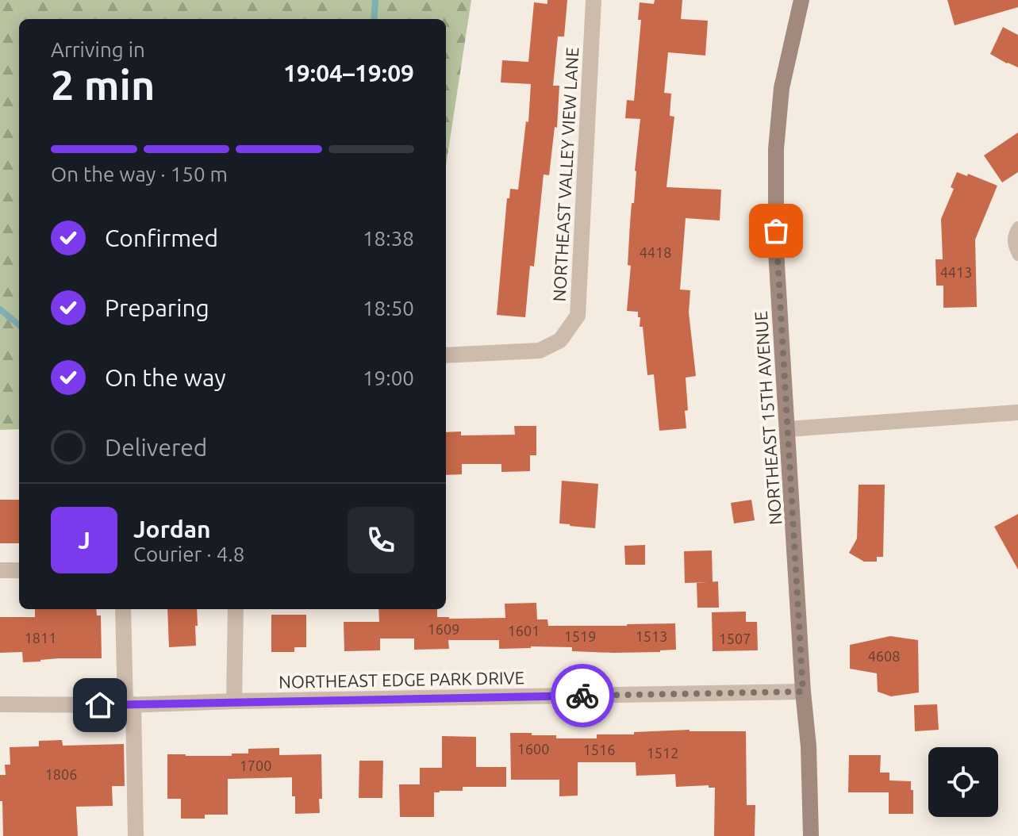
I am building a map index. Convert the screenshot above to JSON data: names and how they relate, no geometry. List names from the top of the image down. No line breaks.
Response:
{"streets":{"street":["NORTHEAST VALLEY VIEW LANE","NORTHEAST 15TH AVENUE","NORTHEAST EDGE PARK DRIVE"]},"crossings":[["NORTHEAST 15TH AVENUE","NORTHEAST EDGE PARK DRIVE"]],"house_numbers":["4418","4413","1609","1601","1519","1513","1811","1507","4608","1600","1516","1512","1700","1806"],"page":{"heading":["2 min","Arriving in","19:04–19:09"],"panel":["Jordan","Courier · 4.8"],"bar":"On the way · 150 m","list":[["Confirmed","18:38"],["Preparing","18:50"],["On the way","19:00"],"Delivered"],"round":"J"}}
